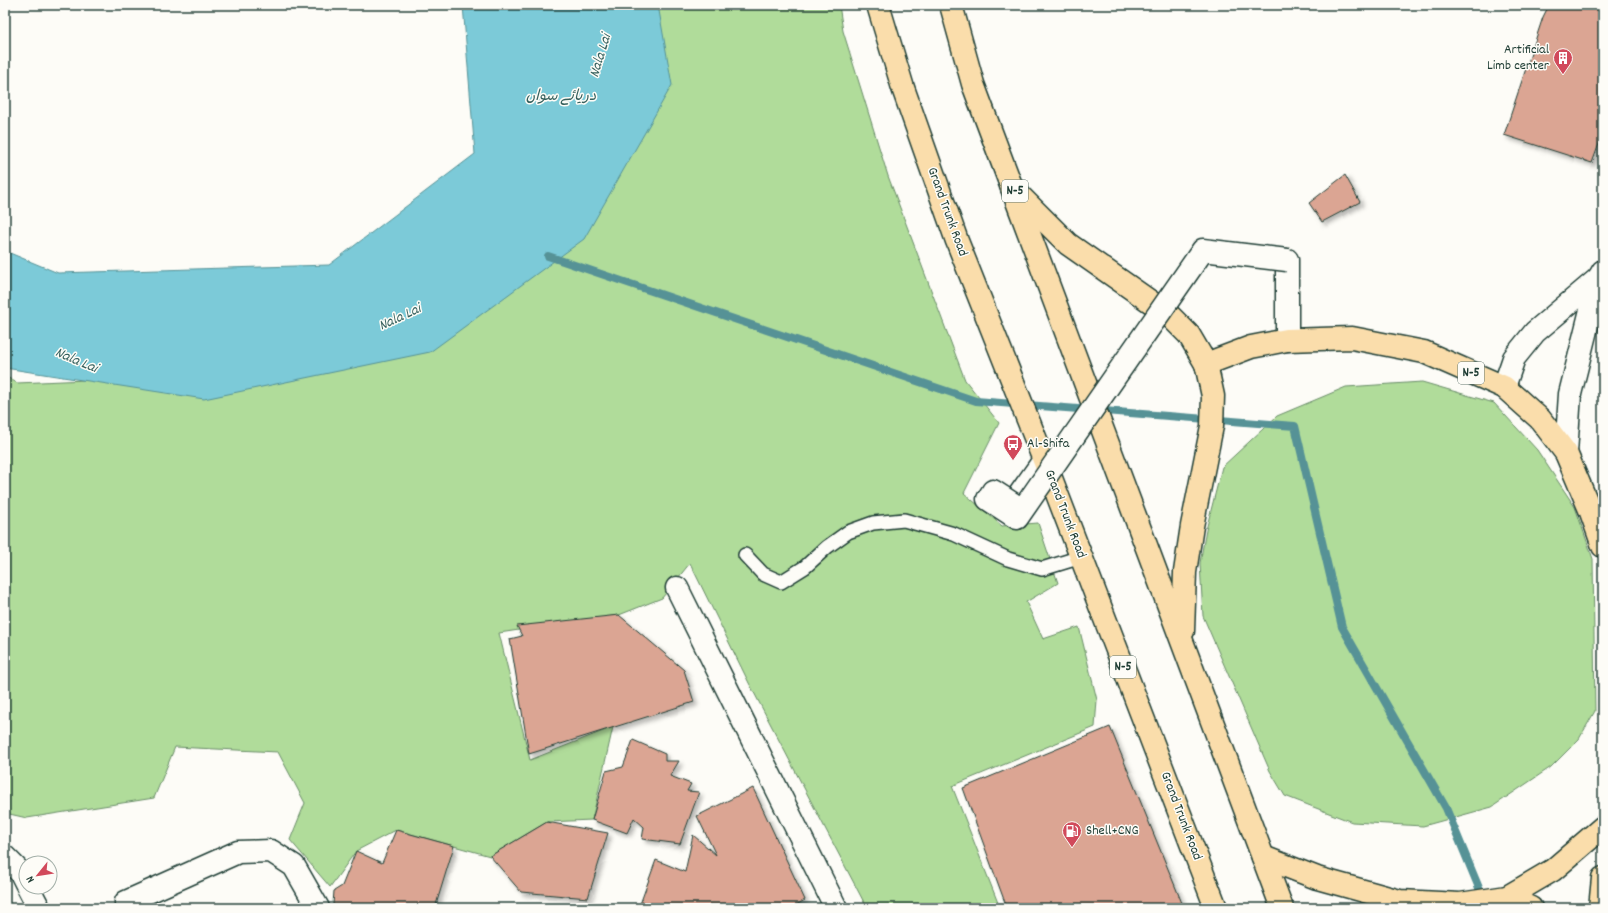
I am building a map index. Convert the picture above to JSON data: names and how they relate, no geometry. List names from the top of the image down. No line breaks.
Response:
{"streets":{"highway":["N-5","Grand Trunk Road"]},"water":["Nala Lai","دریائے سواں"],"places":{"building":["Artificial Limb center"],"bus stop":["Al-Shifa"],"fuel station":["Shell+CNG"]},"north":"bottom left"}
